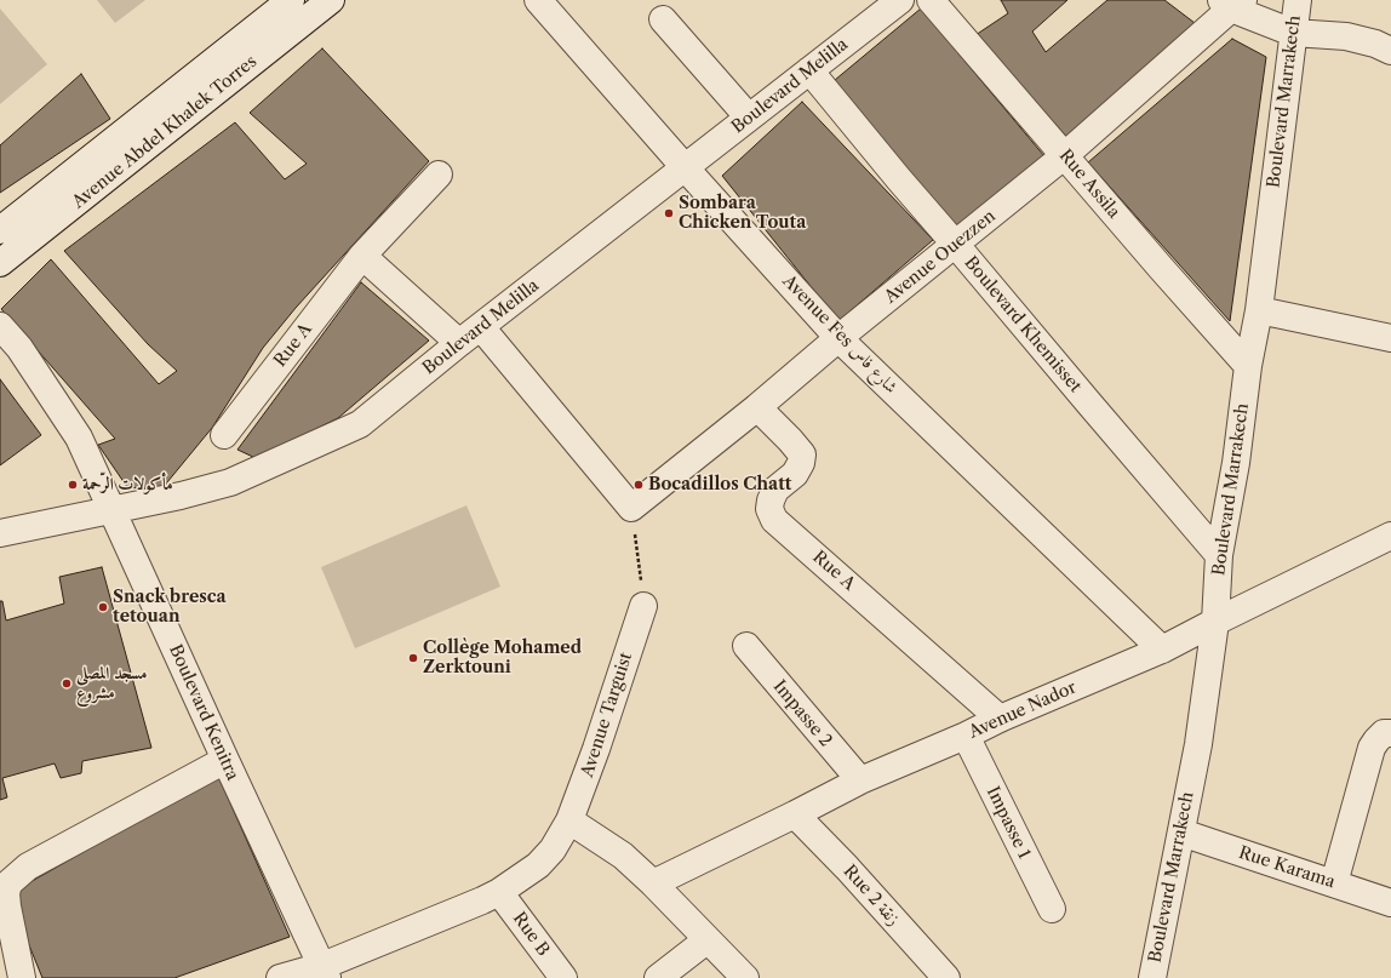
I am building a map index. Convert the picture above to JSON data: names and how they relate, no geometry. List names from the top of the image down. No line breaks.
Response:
{"streets":{"street":["Boulevard Melilla","Boulevard Marrakech","Avenue Abdel Khalek Torres","Rue Assila","Avenue Ouezzen","Boulevard Khemisset","Avenue Fes شارع فاس","Rue A","Avenue Nador","Boulevard Kenitra","Impasse 2","Avenue Targuist","Impasse 1","Rue Karama","Rue 2 زنقة","Rue B"]},"crossings":[["Boulevard Melilla","Boulevard Khemisset"],["Boulevard Melilla","Avenue Fes شارع فاس"],["Boulevard Melilla","Boulevard Kenitra"],["Boulevard Marrakech","Rue Assila"],["Boulevard Marrakech","Boulevard Khemisset"],["Boulevard Marrakech","Avenue Nador"],["Boulevard Marrakech","Rue Karama"],["Rue Assila","Avenue Ouezzen"],["Avenue Ouezzen","Boulevard Khemisset"],["Avenue Ouezzen","Avenue Fes شارع فاس"],["Avenue Ouezzen","Rue A"],["Avenue Fes شارع فاس","Avenue Nador"],["Rue A","Avenue Nador"],["Avenue Nador","Impasse 2"],["Avenue Nador","Impasse 1"],["Avenue Nador","Rue 2 زنقة"],["Boulevard Kenitra","Avenue Targuist"],["Avenue Targuist","Rue B"]],"places":["Sombara Chicken Touta","مأكولات الرّحمة","Bocadillos Chatt","Snack bresca tetouan","Collège Mohamed Zerktouni","مسجد المصلى مشروع"]}
